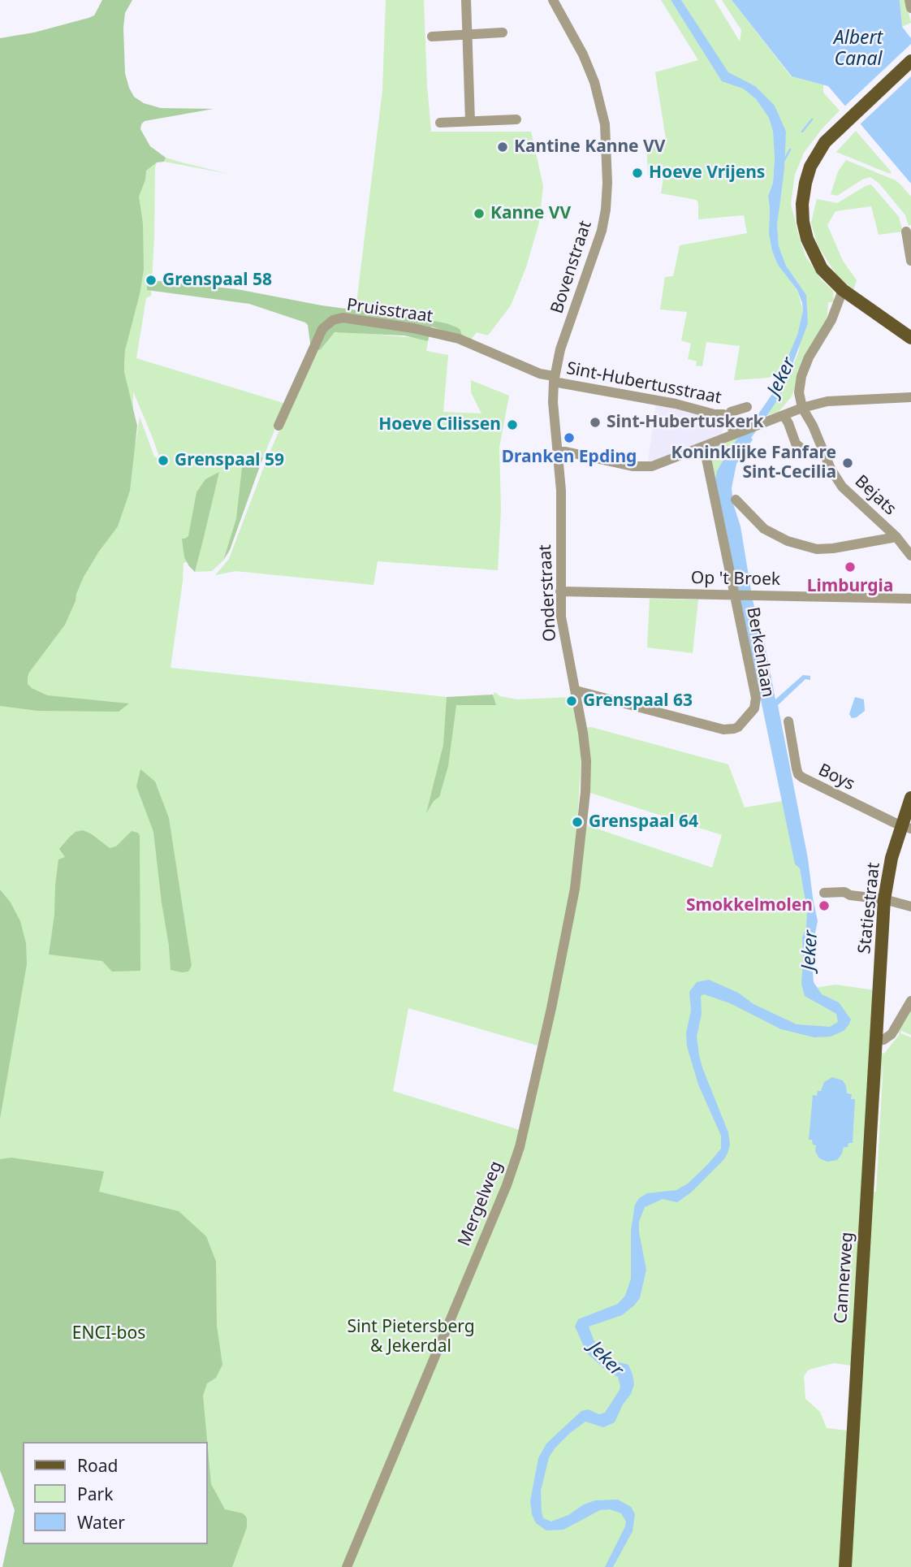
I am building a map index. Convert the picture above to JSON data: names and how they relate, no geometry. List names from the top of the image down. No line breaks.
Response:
{"streets":{"main road":["Statiestraat","Cannerweg"],"street":["Bovenstraat","Pruisstraat","Sint-Hubertusstraat","Bejats","Op 't Broek","Onderstraat","Berkenlaan","Boys","Mergelweg"]},"crossings":[["Bovenstraat","Pruisstraat"],["Bovenstraat","Sint-Hubertusstraat"],["Bovenstraat","Onderstraat"],["Pruisstraat","Sint-Hubertusstraat"],["Op 't Broek","Onderstraat"],["Op 't Broek","Berkenlaan"],["Onderstraat","Berkenlaan"],["Onderstraat","Mergelweg"],["Boys","Statiestraat"],["Statiestraat","Cannerweg"]],"water":["Albert Canal","Jeker"],"parks":["Sint Pietersberg & Jekerdal","ENCI-bos"],"places":["Kantine Kanne VV","Hoeve Vrijens","Kanne VV","Grenspaal 58","Sint-Hubertuskerk","Hoeve Cilissen","Dranken Epding","Grenspaal 59","Koninklijke Fanfare Sint-Cecilia","Limburgia","Grenspaal 63","Grenspaal 64","Smokkelmolen"],"legend":["Road","Park","Water"]}
